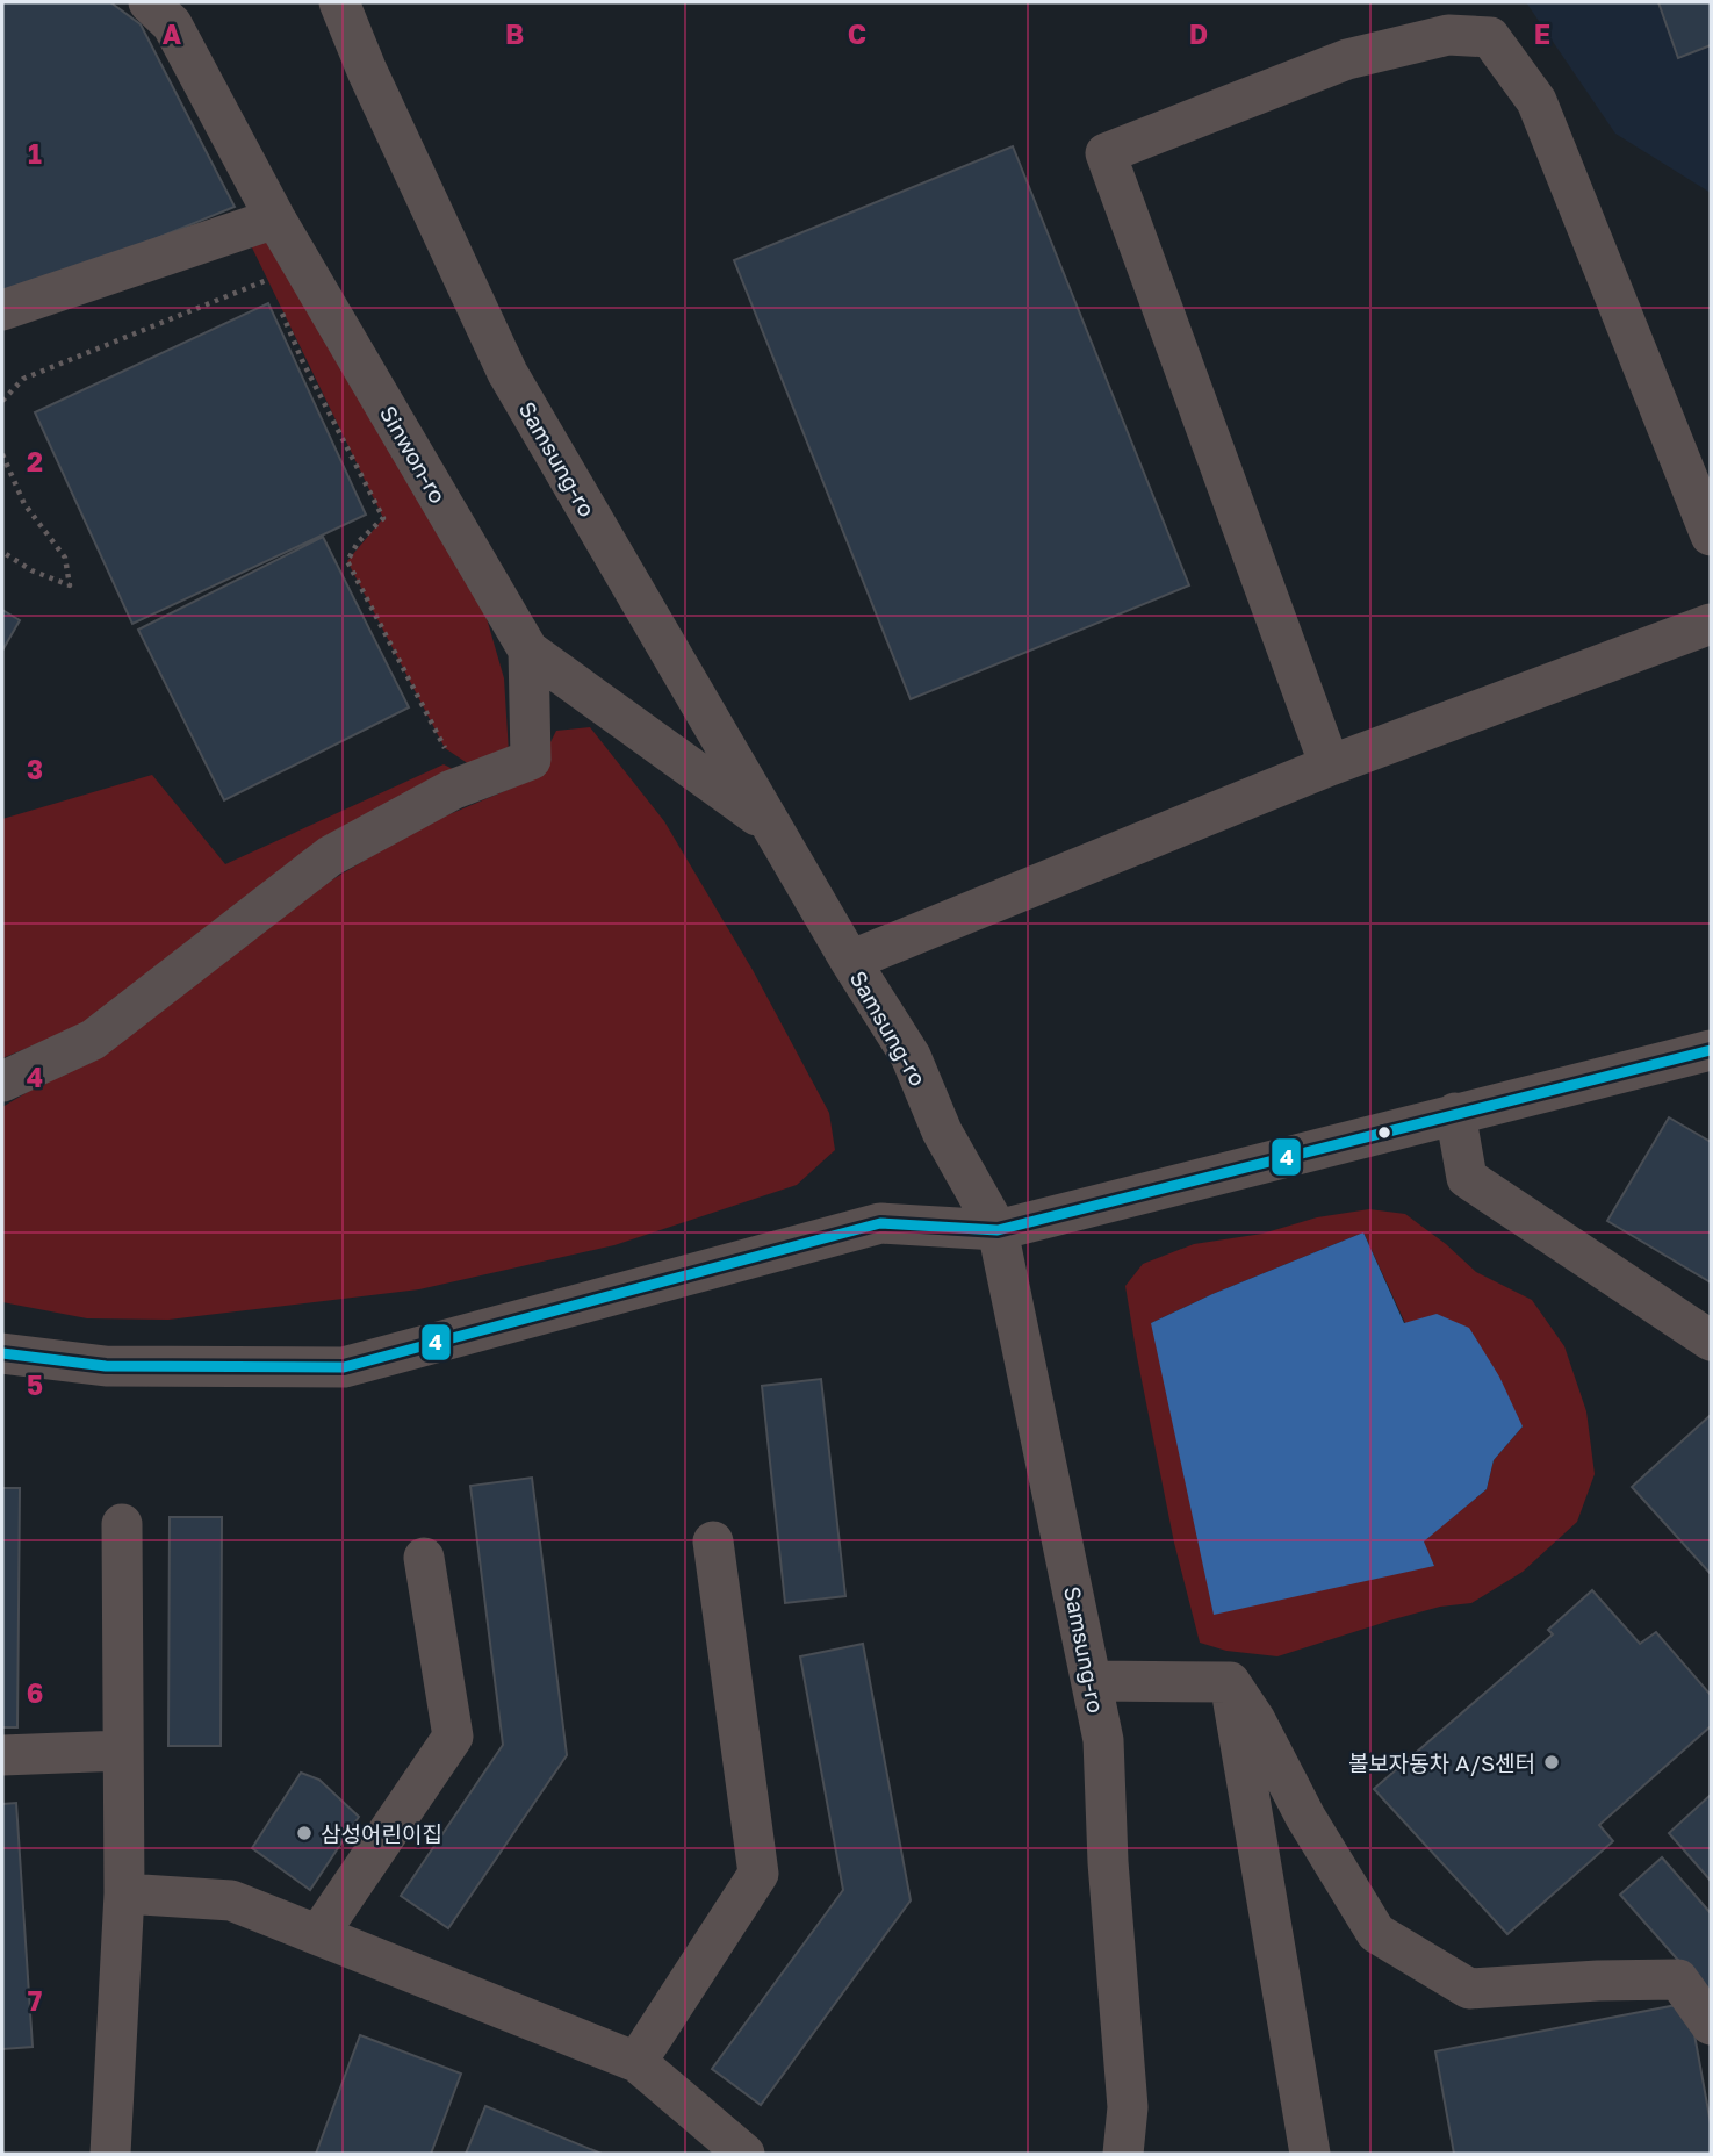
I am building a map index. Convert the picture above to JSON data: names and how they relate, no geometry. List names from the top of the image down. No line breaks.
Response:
{"streets":{"street":["Sinwon-ro","Samsung-ro"]},"crossings":[["Sinwon-ro","Samsung-ro"]],"places":["볼보자동차 A/S센터","삼성어린이집"],"lines":["transit line 4"],"grid":{"columns":["A","B","C","D","E"],"rows":["1","2","3","4","5","6","7"]}}
